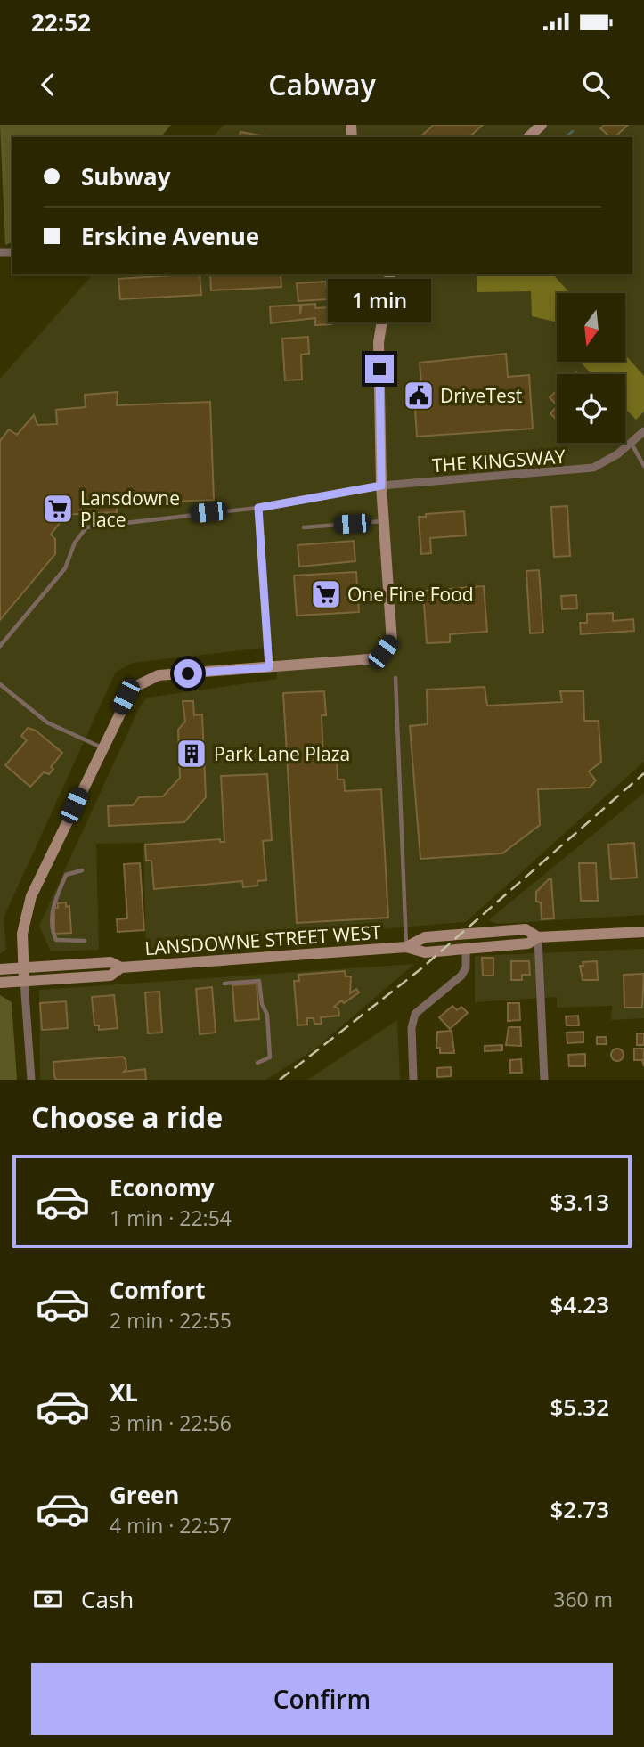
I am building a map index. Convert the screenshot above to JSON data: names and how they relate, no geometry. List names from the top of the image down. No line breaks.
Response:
{"streets":{"street":["THE KINGSWAY","LANSDOWNE STREET WEST"]},"places":{"public building":["DriveTest"],"supermarket":["Lansdowne Place","One Fine Food"],"building":["Park Lane Plaza"]},"north":"bottom","page":{"status":"22:52","header":"Cabway","banner":["Subway","Erskine Avenue"],"bubble":"1 min","heading":"Choose a ride","list":[{"name":"Economy","note":"1 min · 22:54","value":"$3.13"},{"name":"Comfort","note":"2 min · 22:55","value":"$4.23"},{"name":"XL","note":"3 min · 22:56","value":"$5.32"},{"name":"Green","note":"4 min · 22:57","value":"$2.73"}],"pay":["Cash","360 m"],"buttons":"Confirm"}}
